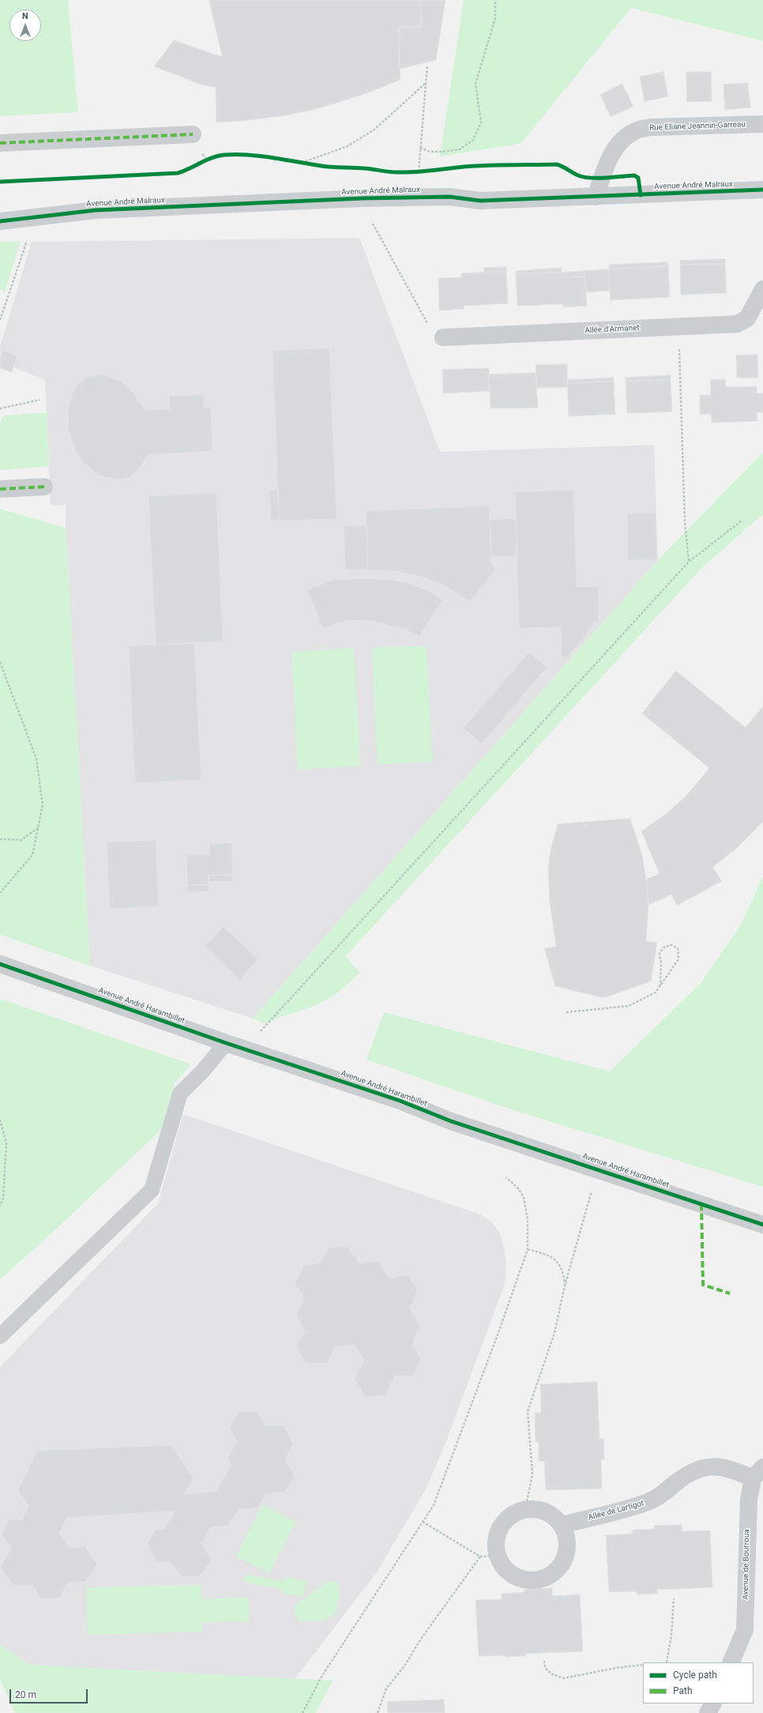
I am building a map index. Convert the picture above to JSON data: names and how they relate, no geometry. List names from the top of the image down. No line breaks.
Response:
{"streets":{"street":["Rue Eliane Jeannin-Garreau","Avenue André Malraux","Allée d'Armanet","Avenue André Harambillet","Allée de Lartigot","Avenue de Bourroua"]},"crossings":[["Rue Eliane Jeannin-Garreau","Avenue André Malraux"],["Allée de Lartigot","Avenue de Bourroua"]],"legend":["Cycle path","Path"],"scale_bar":"20 m","north":"top"}
